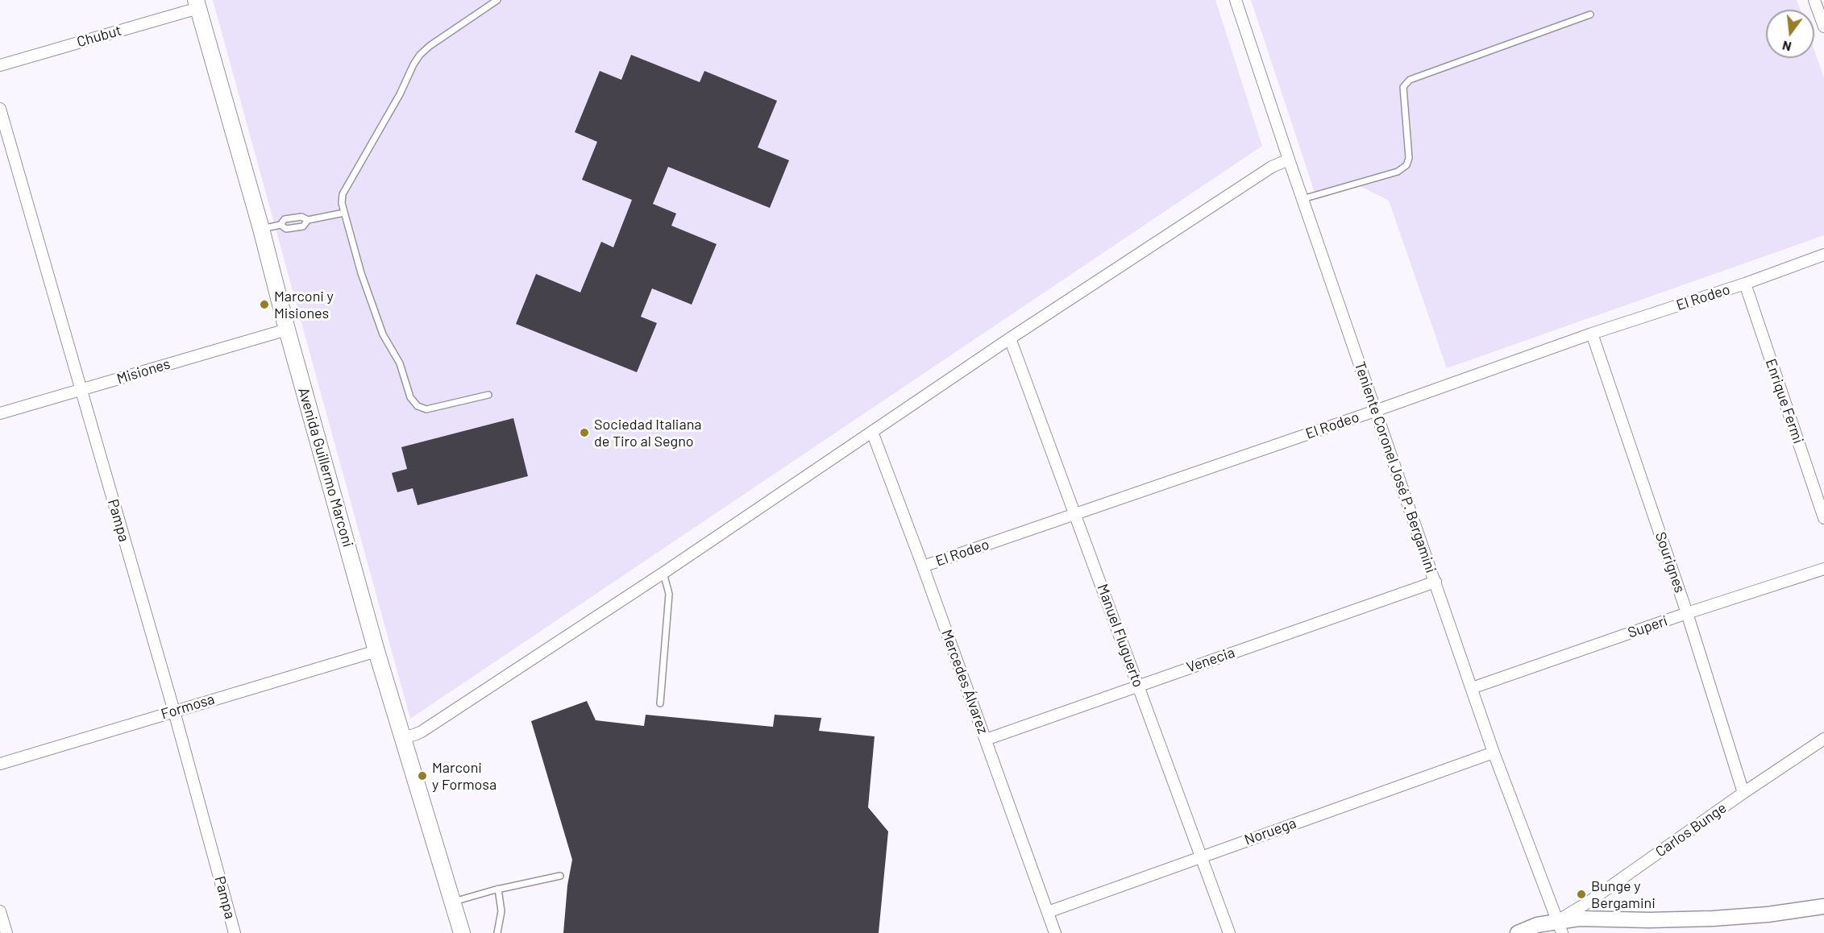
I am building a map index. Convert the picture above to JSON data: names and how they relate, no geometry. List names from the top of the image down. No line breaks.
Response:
{"streets":{"main road":["Avenida Guillermo Marconi"],"street":["Chubut","El Rodeo","Misiones","Enrique Fermi","Teniente Coronel José P. Bergamini","Pampa","Sourignes","Superí","Manuel Fluguerto","Venecia","Mercedes Álvarez","Formosa","Carlos Bunge","Noruega"]},"crossings":[["Chubut","Avenida Guillermo Marconi"],["El Rodeo","Enrique Fermi"],["El Rodeo","Teniente Coronel José P. Bergamini"],["El Rodeo","Sourignes"],["El Rodeo","Manuel Fluguerto"],["El Rodeo","Mercedes Álvarez"],["Misiones","Avenida Guillermo Marconi"],["Misiones","Pampa"],["Avenida Guillermo Marconi","Formosa"],["Teniente Coronel José P. Bergamini","Superí"],["Teniente Coronel José P. Bergamini","Venecia"],["Teniente Coronel José P. Bergamini","Carlos Bunge"],["Teniente Coronel José P. Bergamini","Noruega"],["Pampa","Formosa"],["Sourignes","Superí"],["Sourignes","Carlos Bunge"],["Manuel Fluguerto","Venecia"],["Manuel Fluguerto","Noruega"],["Venecia","Mercedes Álvarez"],["Mercedes Álvarez","Noruega"]],"places":["Marconi y Misiones","Sociedad Italiana de Tiro al Segno","Marconi y Formosa","Bunge y Bergamini"],"north":"bottom"}
